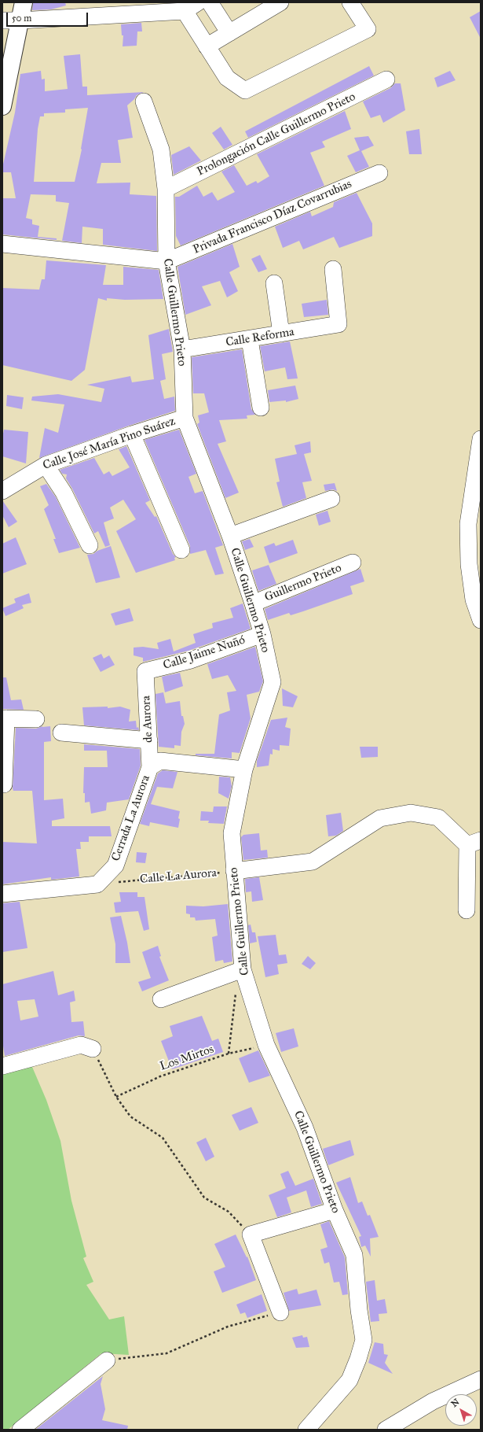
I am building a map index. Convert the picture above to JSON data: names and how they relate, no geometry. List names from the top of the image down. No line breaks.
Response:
{"streets":{"street":["Prolongación Calle Guillermo Prieto","Privada Francisco Díaz Covarrubias","Calle Guillermo Prieto","Calle Reforma","Calle José María Pino Suárez","Guillermo Prieto","Calle Jaime Nuñó","de Aurora","Cerrada La Aurora","Calle La Aurora"],"path":["Los Mirtos"]},"crossings":[["Prolongación Calle Guillermo Prieto","Calle Guillermo Prieto"],["Privada Francisco Díaz Covarrubias","Calle Guillermo Prieto"],["Calle Guillermo Prieto","Calle Reforma"],["Calle Guillermo Prieto","Calle José María Pino Suárez"],["Calle Guillermo Prieto","Guillermo Prieto"],["Calle Guillermo Prieto","Calle Jaime Nuñó"],["Calle Guillermo Prieto","Cerrada La Aurora"],["Calle Guillermo Prieto","Calle La Aurora"],["Calle Guillermo Prieto","Los Mirtos"],["Calle Jaime Nuñó","de Aurora"],["de Aurora","Cerrada La Aurora"],["Cerrada La Aurora","Calle La Aurora"]],"scale_bar":"50 m","north":"top left"}
